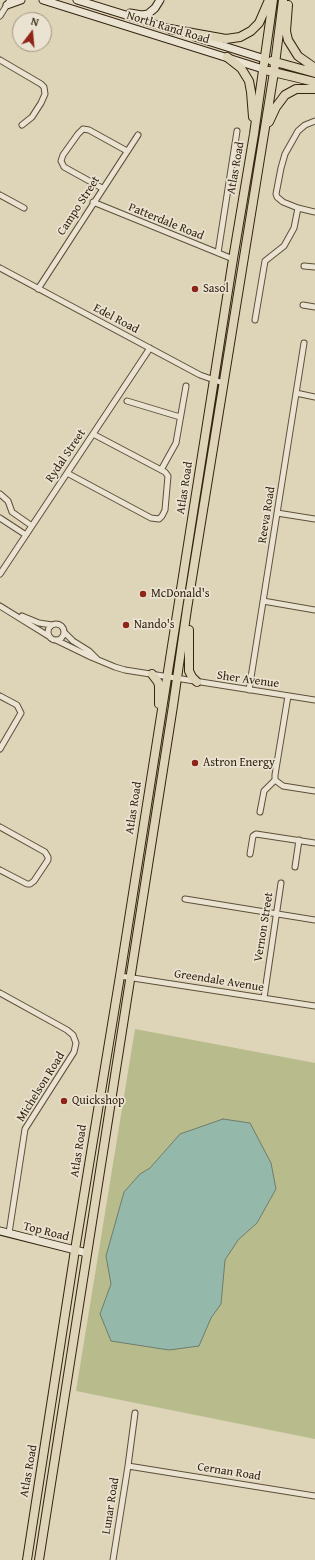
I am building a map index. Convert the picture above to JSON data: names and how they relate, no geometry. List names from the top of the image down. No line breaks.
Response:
{"streets":{"main road":["North Rand Road","Atlas Road","Top Road"],"street":["Campo Street","Patterdale Road","Edel Road","Rydal Street","Reeva Road","Sher Avenue","Vernon Street","Greendale Avenue","Michelson Road","Cernan Road","Lunar Road"]},"crossings":[["North Rand Road","Atlas Road"],["Atlas Road","Patterdale Road"],["Atlas Road","Edel Road"],["Atlas Road","Sher Avenue"],["Atlas Road","Greendale Avenue"],["Atlas Road","Top Road"],["Campo Street","Patterdale Road"],["Campo Street","Edel Road"],["Edel Road","Rydal Street"],["Reeva Road","Sher Avenue"],["Vernon Street","Greendale Avenue"],["Michelson Road","Top Road"],["Cernan Road","Lunar Road"]],"places":["Sasol","McDonald's","Nando's","Astron Energy","Quickshop"],"north":"top"}
